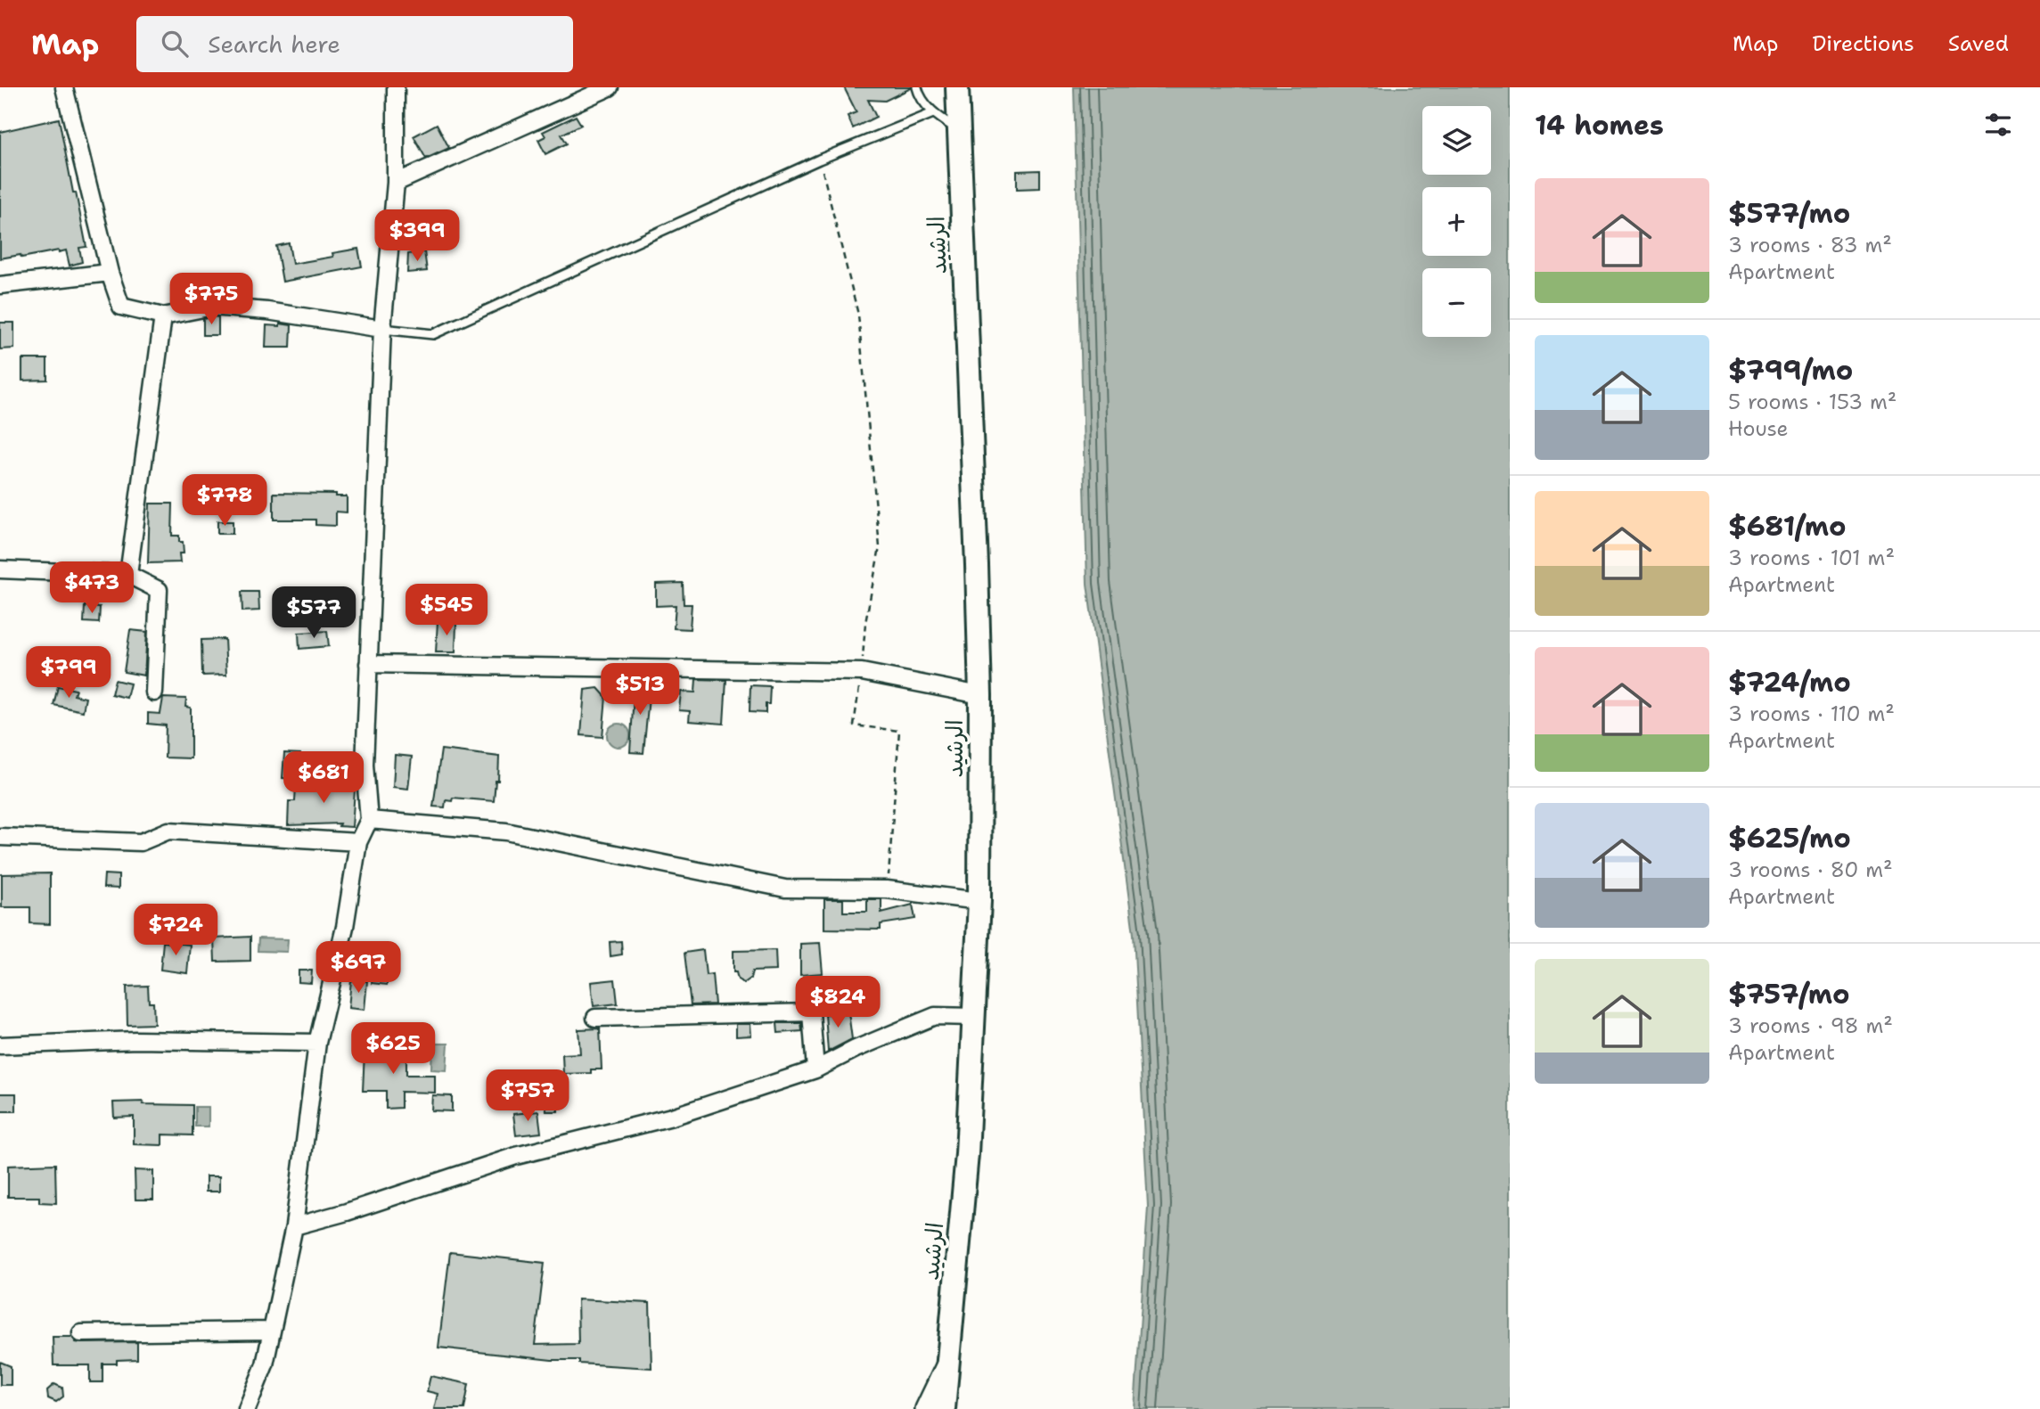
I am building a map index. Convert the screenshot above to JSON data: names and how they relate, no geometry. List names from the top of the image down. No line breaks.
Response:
{"streets":{"main road":["الرشيد"]},"page":{"header":"Map","search":"Search here","nav":["Map","Directions","Saved"],"heading":"14 homes","map_buttons":["+","−"],"list":[{"name":"$577/mo","note":"3 rooms · 83 m² · Apartment"},{"name":"$799/mo","note":"5 rooms · 153 m² · House"},{"name":"$681/mo","note":"3 rooms · 101 m² · Apartment"},{"name":"$724/mo","note":"3 rooms · 110 m² · Apartment"},{"name":"$625/mo","note":"3 rooms · 80 m² · Apartment"},{"name":"$757/mo","note":"3 rooms · 98 m² · Apartment"}],"price":["$399","$775","$778","$473","$545","$577","$799","$513","$681","$724","$697","$824","$625","$757"]}}
